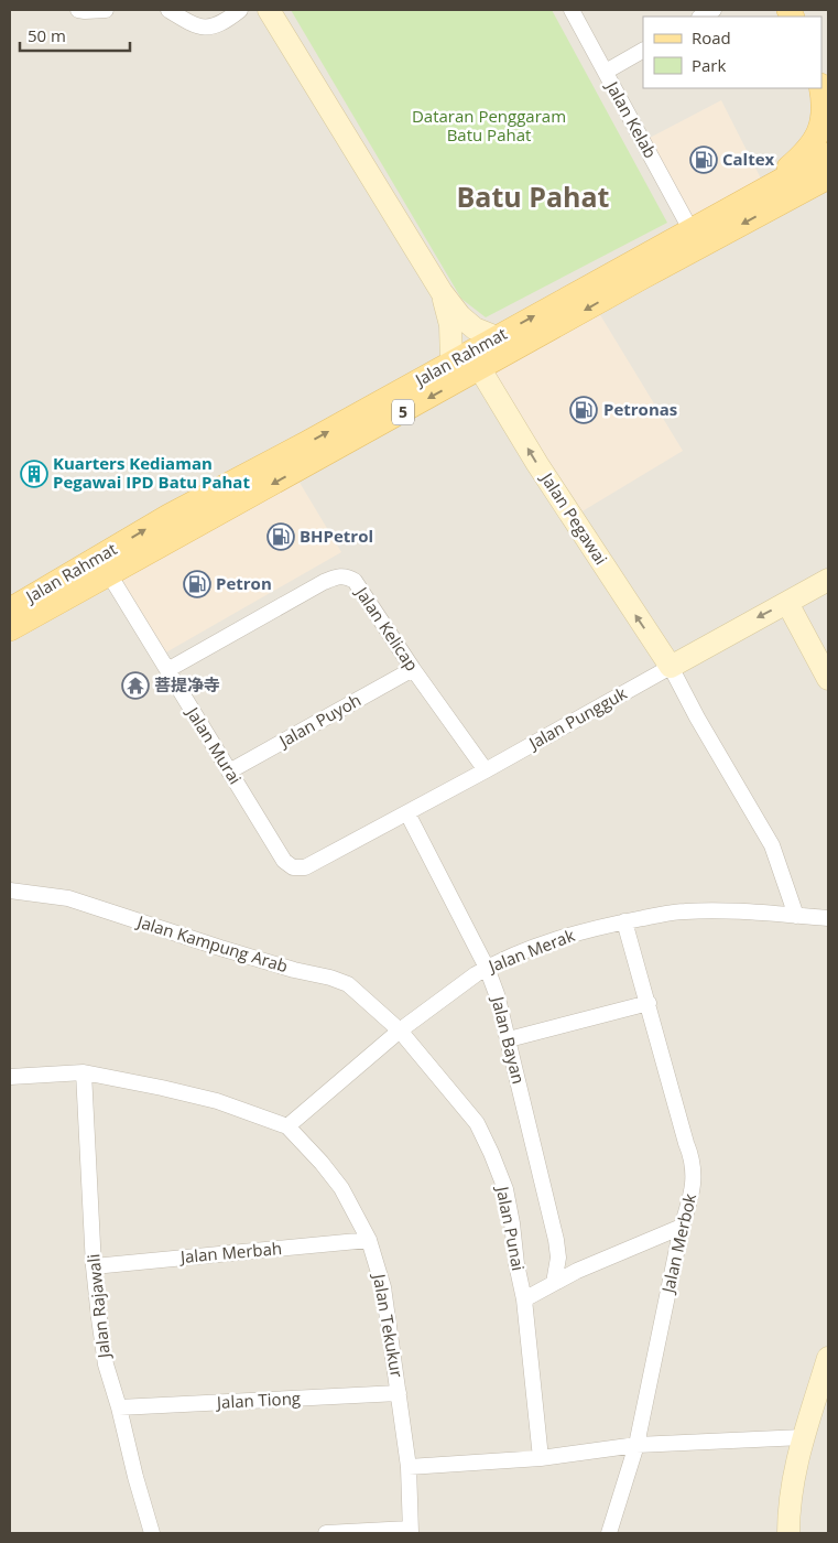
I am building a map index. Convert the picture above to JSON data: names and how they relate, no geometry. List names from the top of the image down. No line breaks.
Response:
{"streets":{"main road":["Jalan Rahmat","5"],"street":["Jalan Kelab","Jalan Pegawai","Jalan Kelicap","Jalan Pungguk","Jalan Puyoh","Jalan Murai","Jalan Kampung Arab","Jalan Merak","Jalan Bayan","Jalan Punai","Jalan Merbok","Jalan Merbah","Jalan Rajawali","Jalan Tekukur","Jalan Tiong"]},"crossings":[["Jalan Kelab","Jalan Rahmat"],["Jalan Rahmat","Jalan Pegawai"],["Jalan Rahmat","Jalan Murai"],["Jalan Pegawai","Jalan Pungguk"],["Jalan Pegawai","Jalan Merak"],["Jalan Kelicap","Jalan Pungguk"],["Jalan Kelicap","Jalan Puyoh"],["Jalan Kelicap","Jalan Murai"],["Jalan Pungguk","Jalan Murai"],["Jalan Pungguk","Jalan Bayan"],["Jalan Puyoh","Jalan Murai"],["Jalan Kampung Arab","Jalan Merak"],["Jalan Kampung Arab","Jalan Punai"],["Jalan Merak","Jalan Bayan"],["Jalan Merak","Jalan Punai"],["Jalan Merak","Jalan Merbok"],["Jalan Merak","Jalan Tekukur"],["Jalan Merbah","Jalan Rajawali"],["Jalan Merbah","Jalan Tekukur"],["Jalan Rajawali","Jalan Tekukur"],["Jalan Rajawali","Jalan Tiong"],["Jalan Tekukur","Jalan Tiong"]],"one_way":["Jalan Pegawai"],"districts":["Batu Pahat"],"parks":["Dataran Penggaram Batu Pahat"],"places":{"fuel station":["Caltex","Petronas","BHPetrol","Petron"],"building":["Kuarters Kediaman Pegawai IPD Batu Pahat"],"temple":["菩提净寺"]},"legend":["Road","Park"],"scale_bar":"50 m"}
